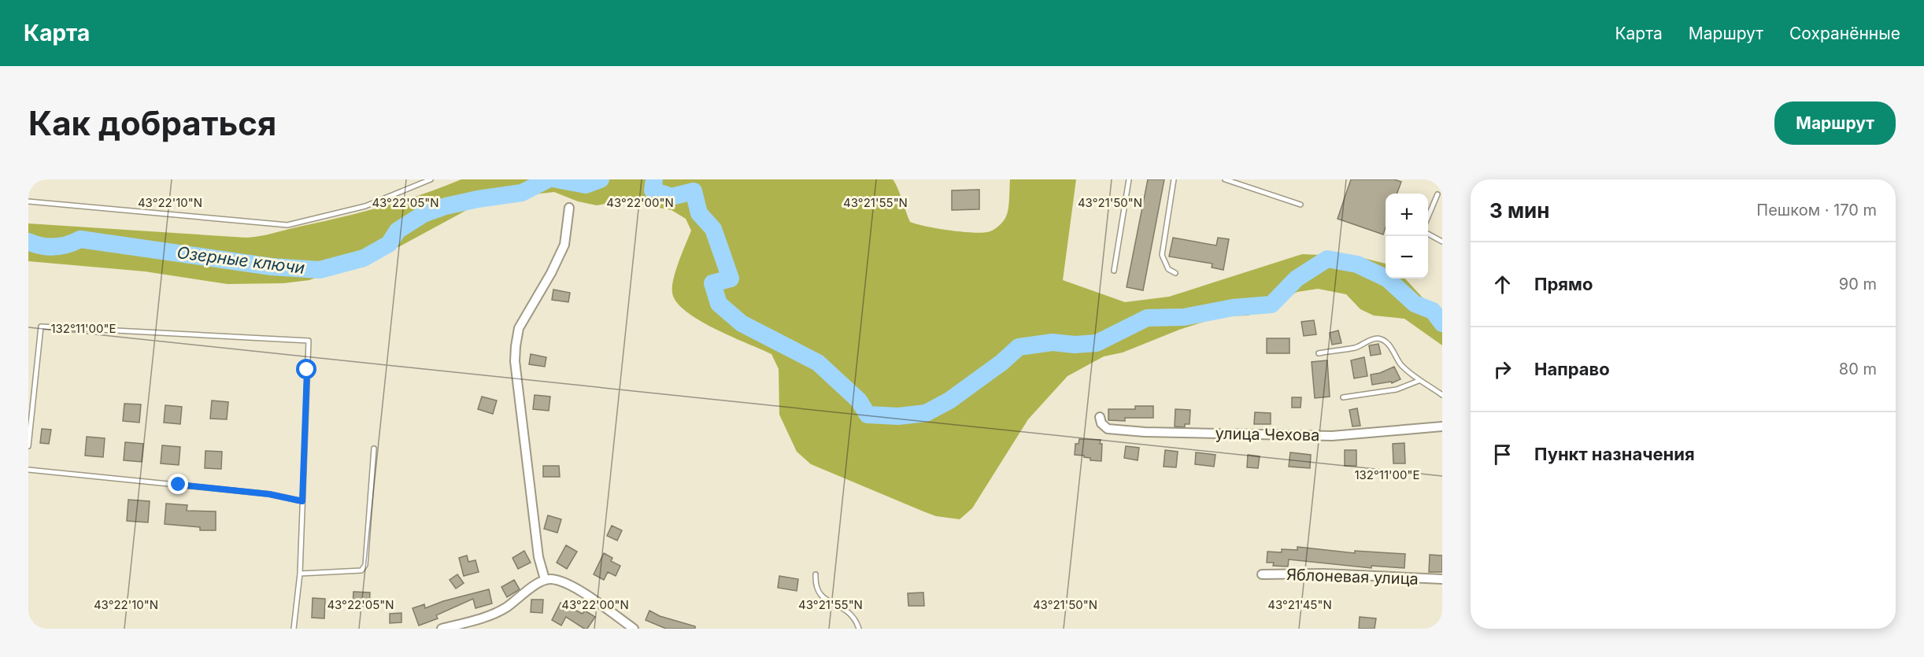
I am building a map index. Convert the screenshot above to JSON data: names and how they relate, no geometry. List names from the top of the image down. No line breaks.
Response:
{"streets":{"street":["улица Чехова","Яблоневая улица"]},"water":["Озерные ключи"],"page":{"header":"Карта","nav":["Карта","Маршрут","Сохранённые"],"buttons":"Маршрут","title":"Как добраться","heading":["3 мин","Пешком · 170 m"],"map_buttons":["+","−"],"list":[["Прямо","90 m"],["Направо","80 m"],"Пункт назначения"]},"coordinates":["43°22'10\"N","43°22'05\"N","43°22'00\"N","43°21'55\"N","43°21'50\"N","132°11'00\"E","43°21'45\"N"]}
